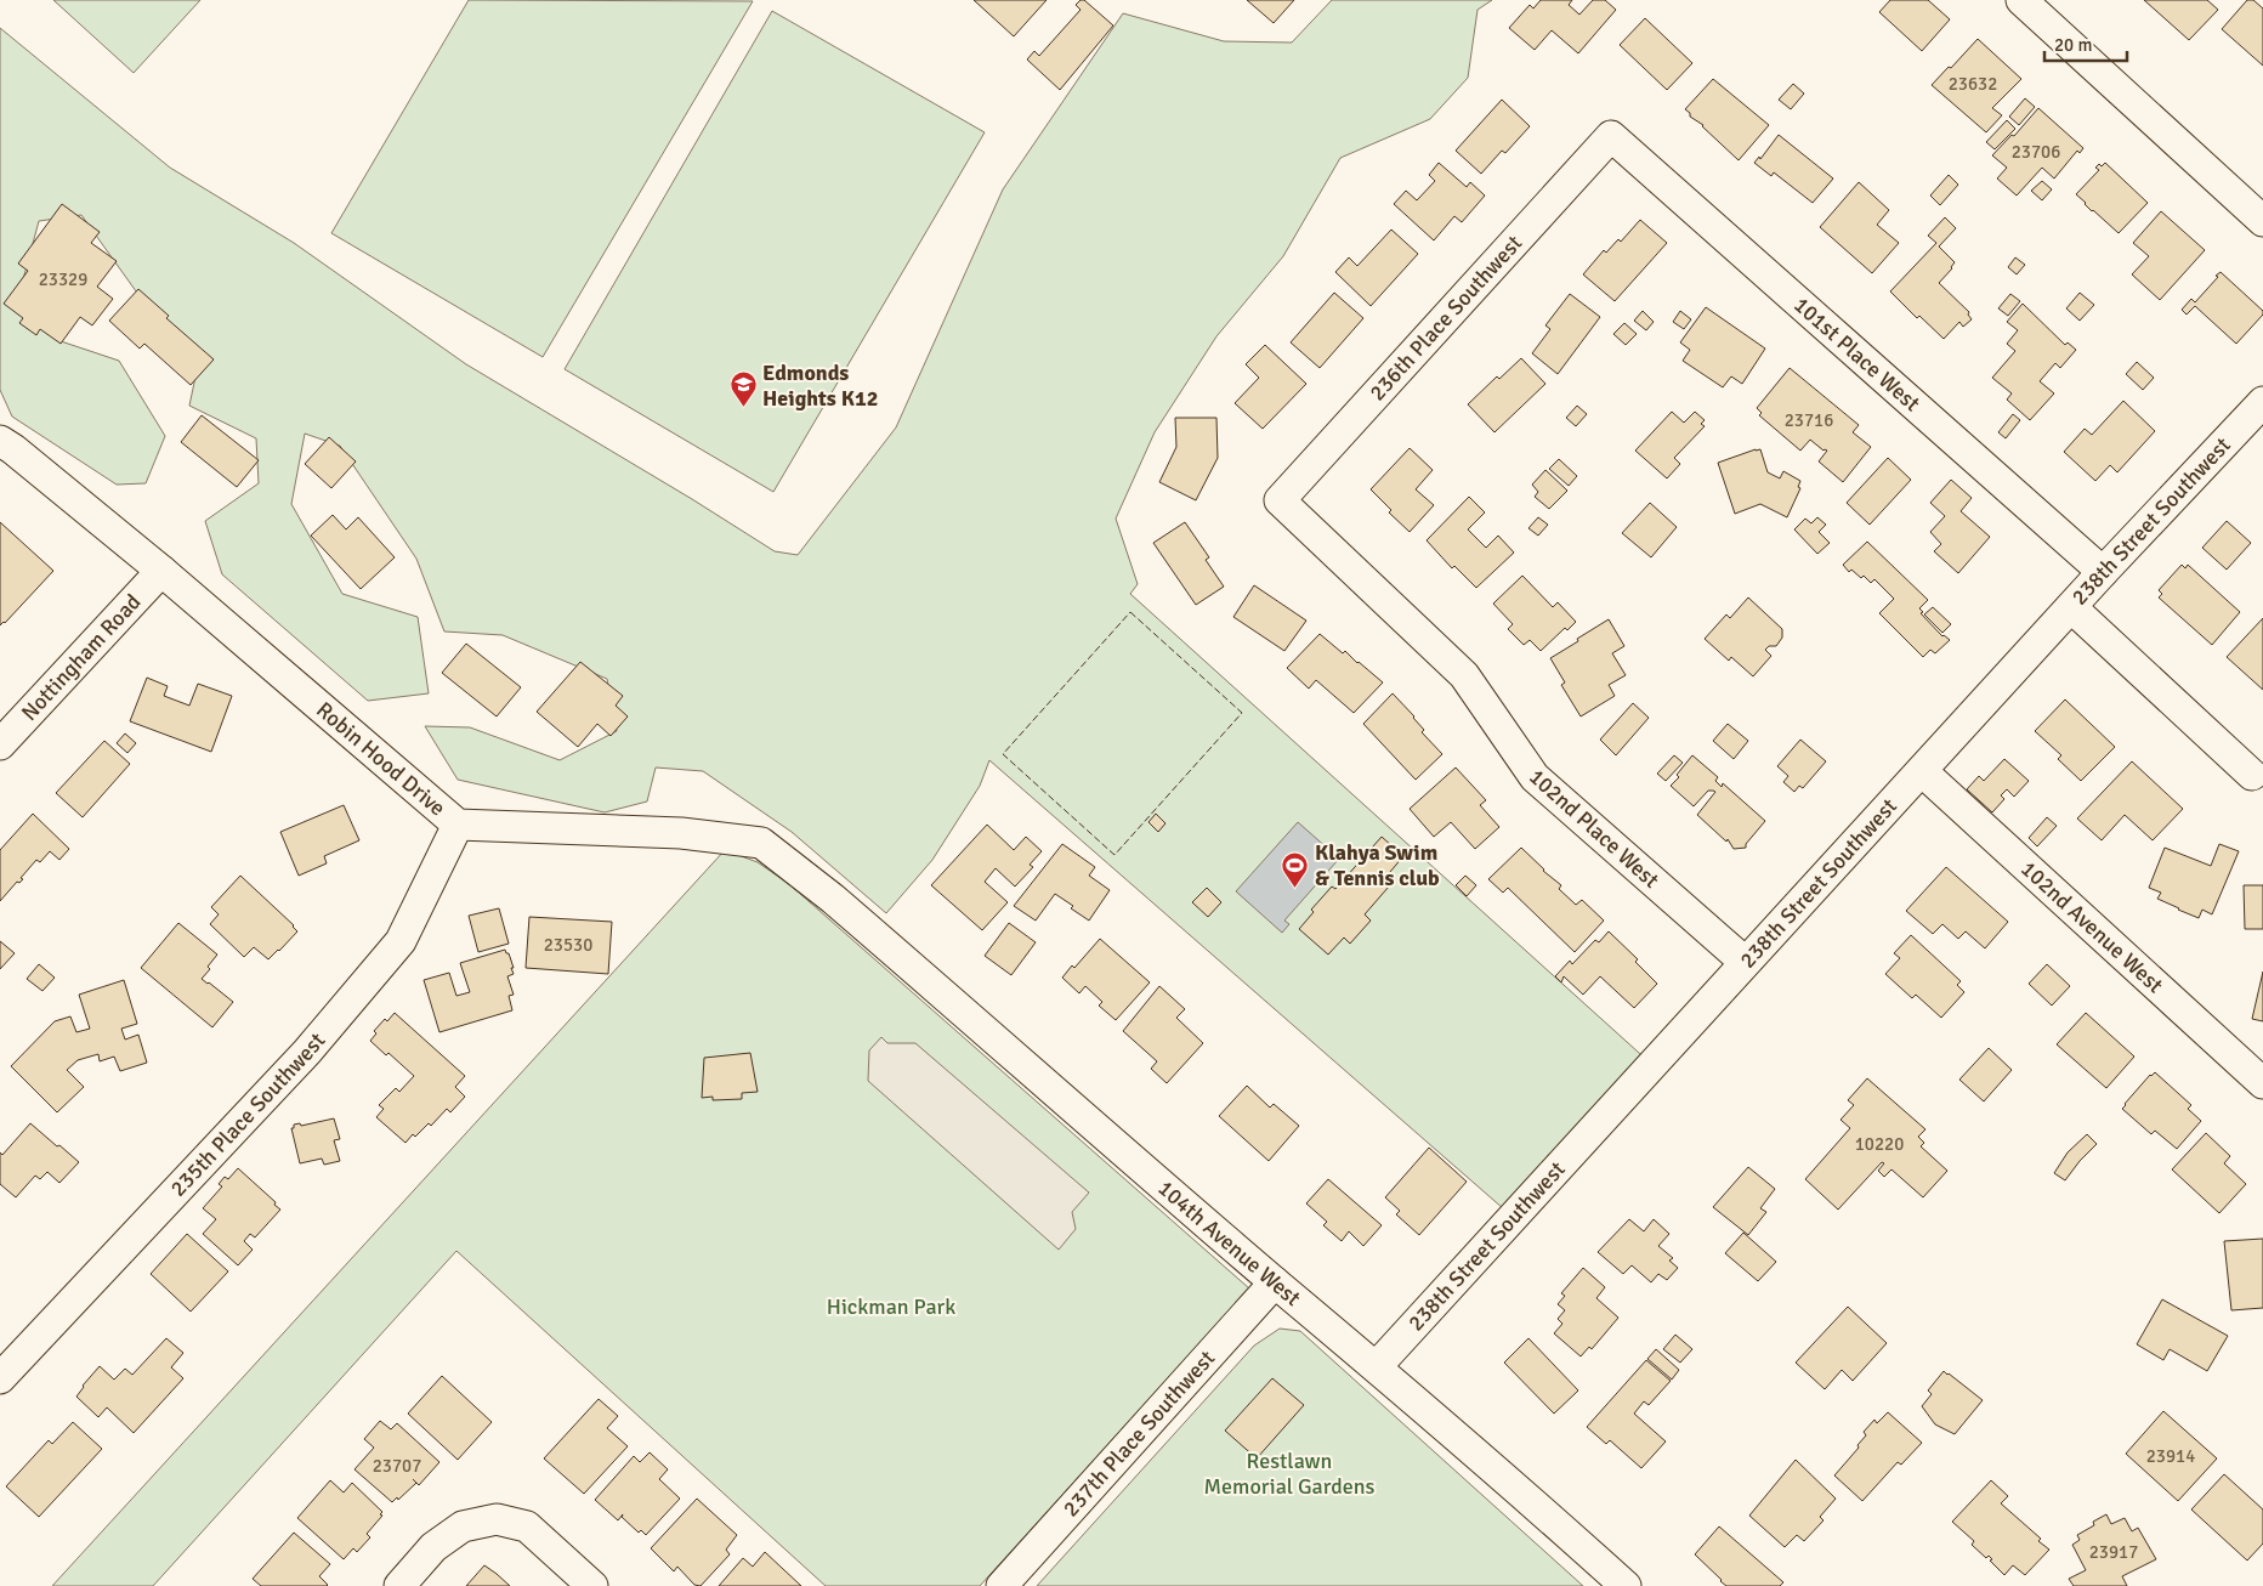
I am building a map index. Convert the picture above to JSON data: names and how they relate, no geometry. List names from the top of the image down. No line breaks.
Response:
{"streets":{"street":["236th Place Southwest","101st Place West","238th Street Southwest","Nottingham Road","Robin Hood Drive","102nd Place West","102nd Avenue West","235th Place Southwest","104th Avenue West","237th Place Southwest"]},"crossings":[["236th Place Southwest","101st Place West"],["236th Place Southwest","102nd Place West"],["101st Place West","238th Street Southwest"],["238th Street Southwest","102nd Place West"],["238th Street Southwest","102nd Avenue West"],["238th Street Southwest","104th Avenue West"],["Nottingham Road","Robin Hood Drive"],["Robin Hood Drive","235th Place Southwest"],["Robin Hood Drive","104th Avenue West"],["104th Avenue West","237th Place Southwest"]],"parks":["Hickman Park","Restlawn Memorial Gardens"],"places":{"school or university":["Edmonds Heights K12"],"sports":["Klahya Swim & Tennis club"]},"house_numbers":["23632","23706","23329","23716","23530","10220","23914","23707","23917"],"scale_bar":"20 m"}
